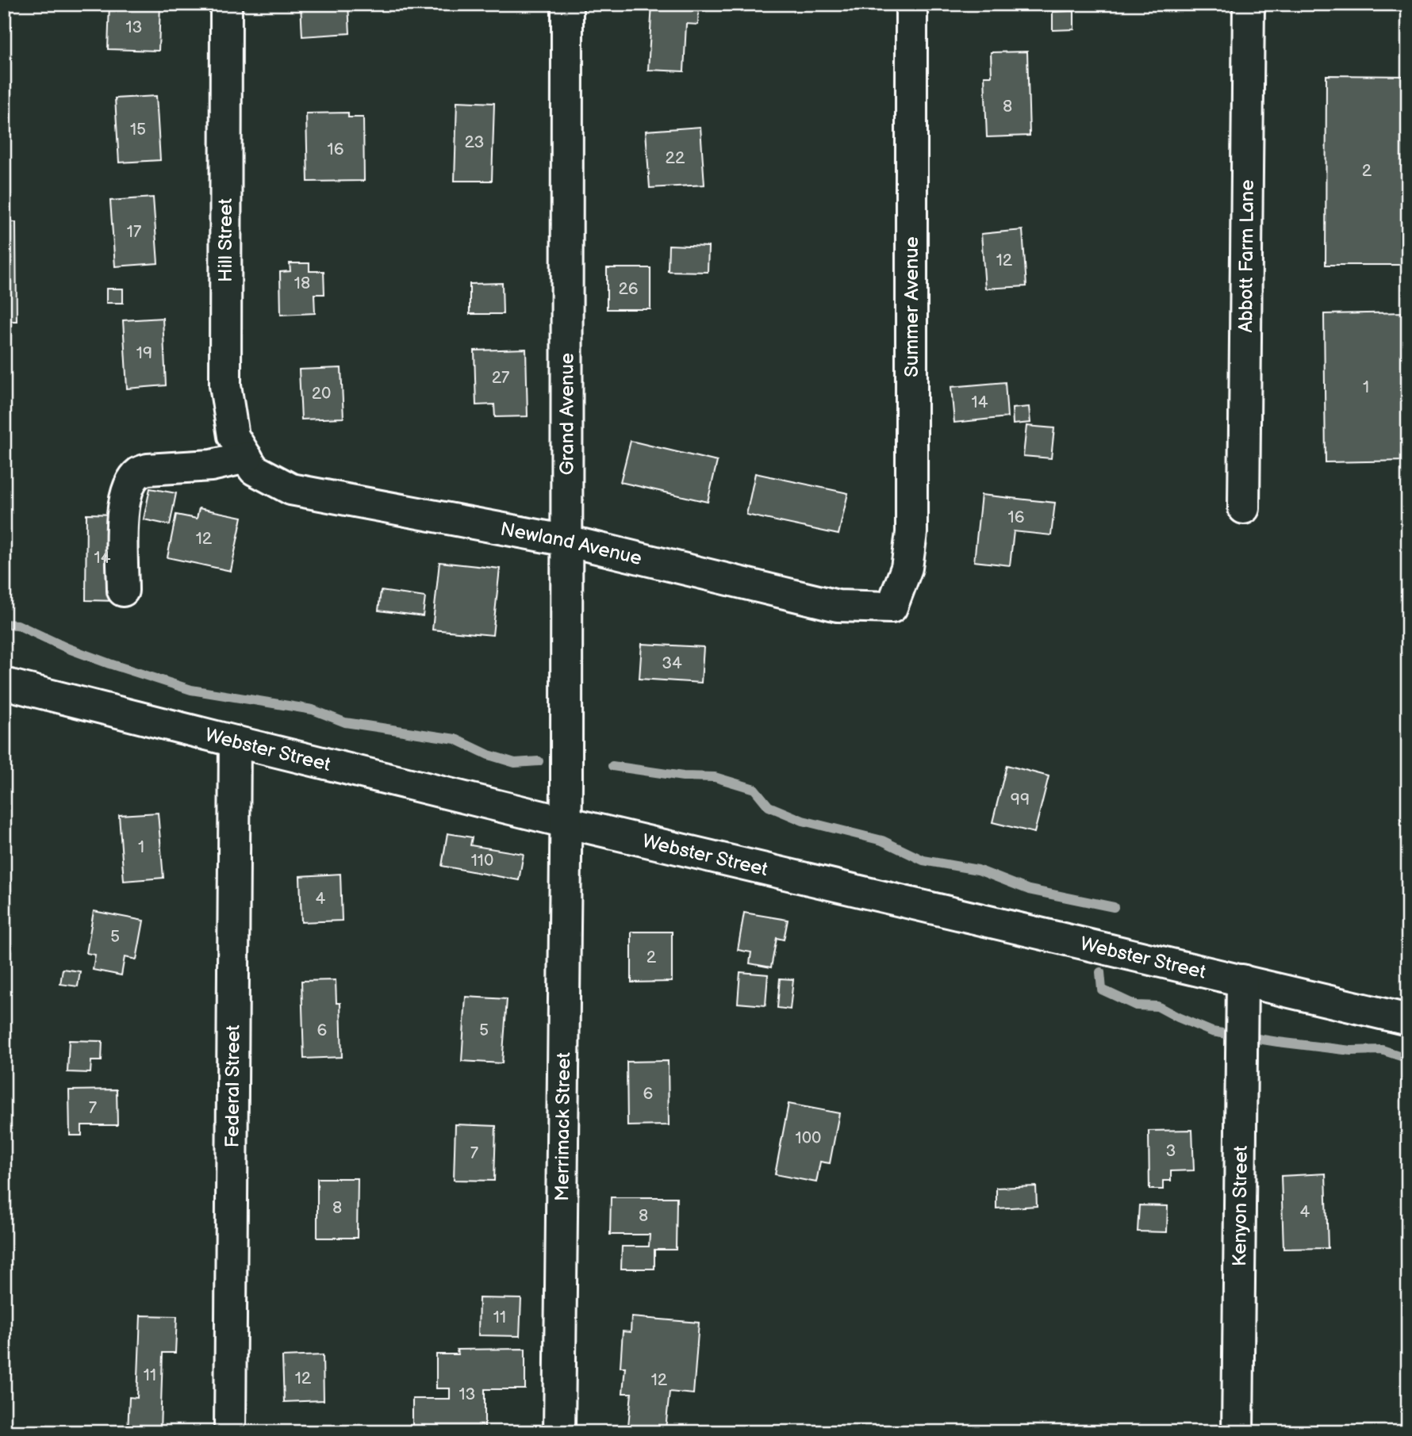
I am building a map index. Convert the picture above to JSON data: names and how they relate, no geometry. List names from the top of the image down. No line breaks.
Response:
{"streets":{"street":["Hill Street","Abbott Farm Lane","Summer Avenue","Grand Avenue","Newland Avenue","Webster Street","Federal Street","Merrimack Street","Kenyon Street"]},"crossings":[["Hill Street","Newland Avenue"],["Summer Avenue","Newland Avenue"],["Grand Avenue","Newland Avenue"],["Grand Avenue","Webster Street"],["Grand Avenue","Merrimack Street"],["Webster Street","Federal Street"],["Webster Street","Merrimack Street"],["Webster Street","Kenyon Street"]],"house_numbers":["13","8","15","23","16","22","2","17","12","18","26","19","27","1","20","14","16","12","14","34","99","1","110","4","5","2","6","5","6","7","100","3","7","8","4","8","11","11","12","12","13"]}
